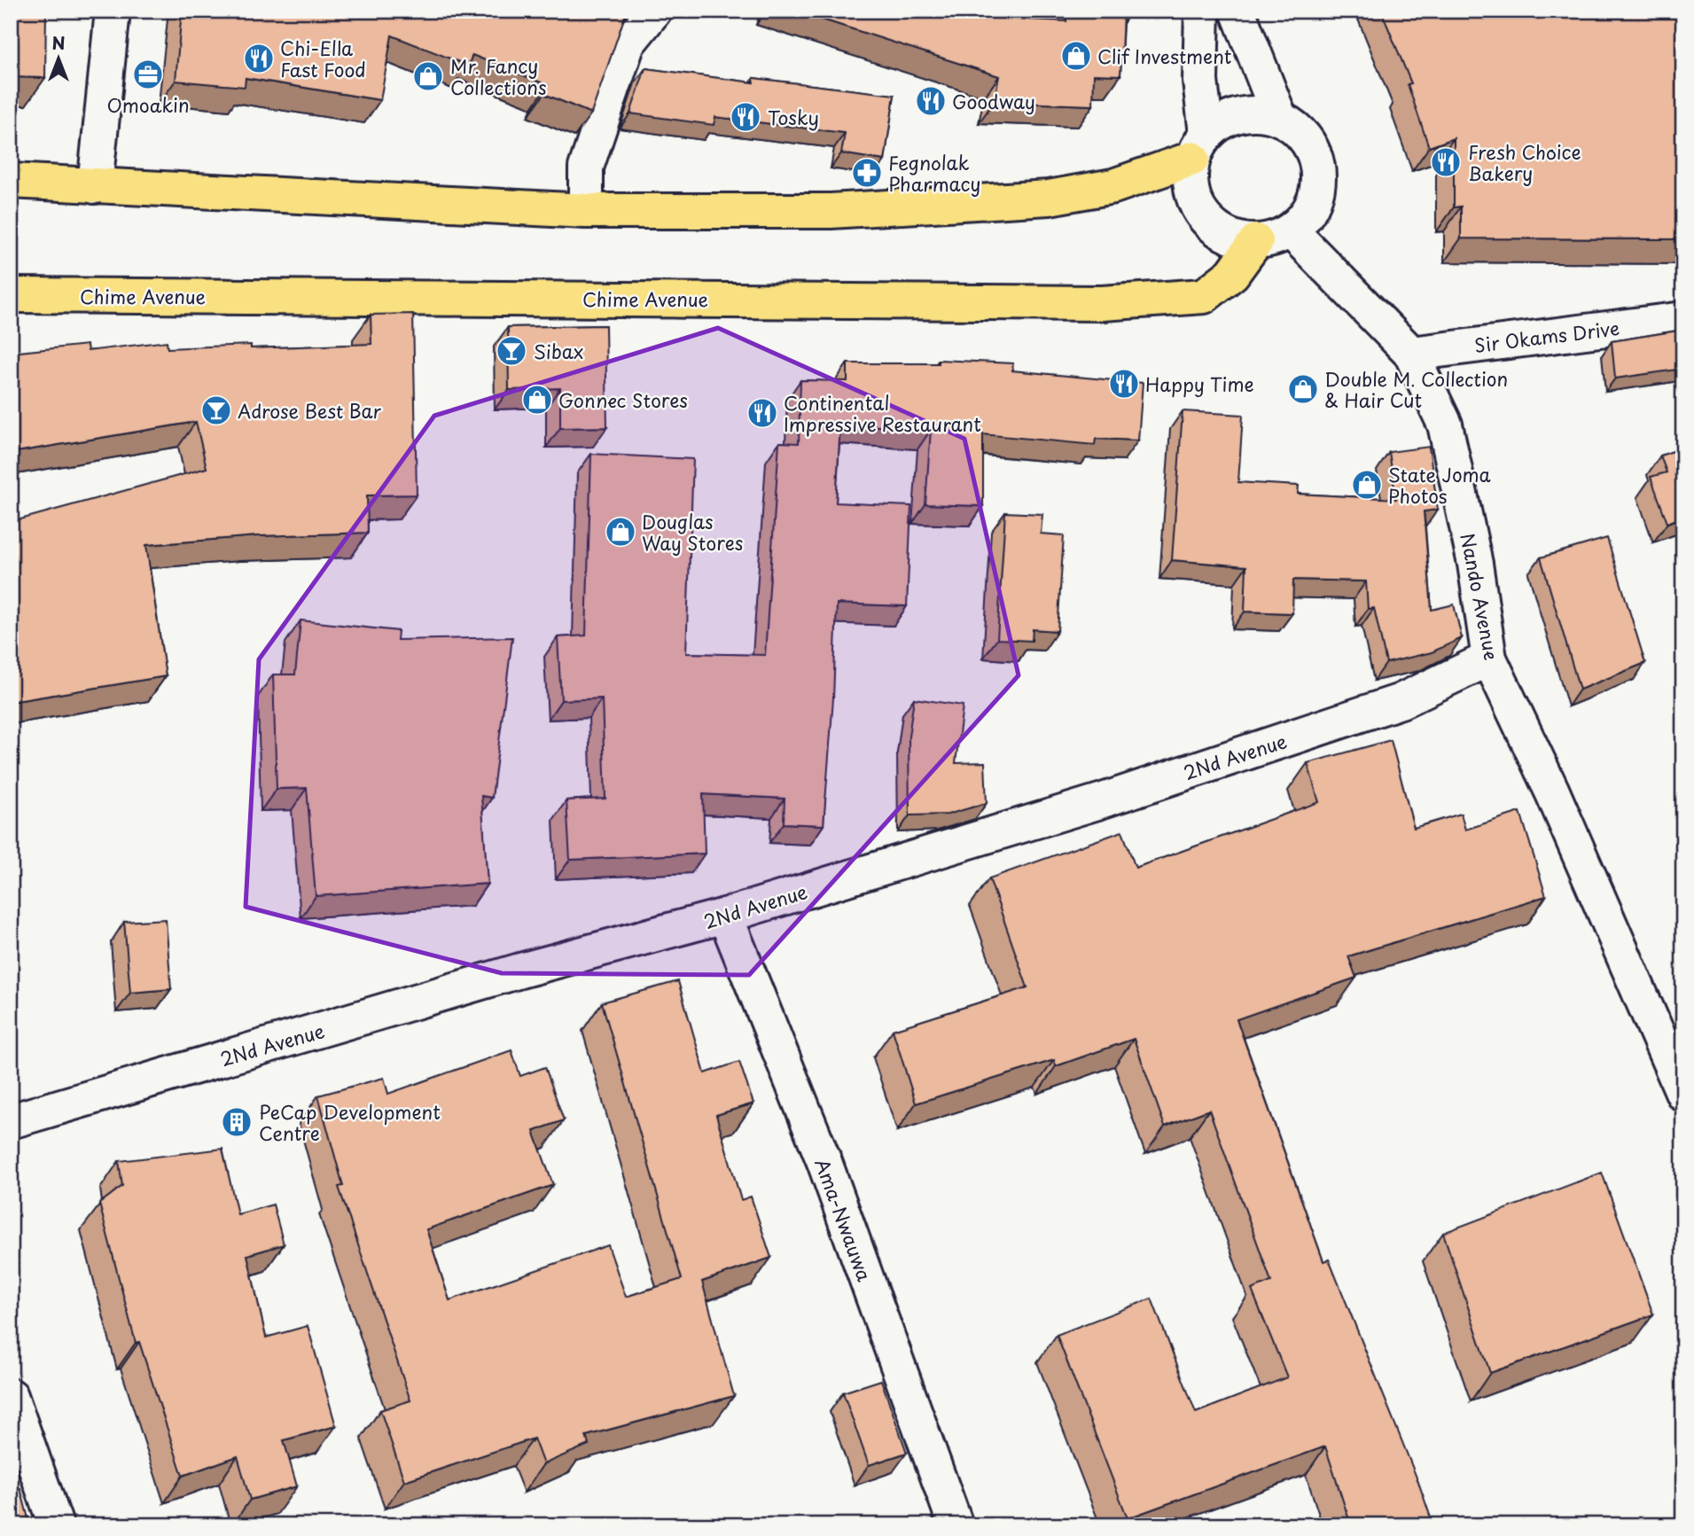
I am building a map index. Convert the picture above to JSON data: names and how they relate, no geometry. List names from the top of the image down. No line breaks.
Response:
{"streets":{"main road":["Chime Avenue"],"street":["Sir Okams Drive","Nando Avenue","2Nd Avenue","Ama-Nwauwa"]},"crossings":[["Chime Avenue","Nando Avenue"],["Sir Okams Drive","Nando Avenue"],["Nando Avenue","2Nd Avenue"],["2Nd Avenue","Ama-Nwauwa"]],"places":{"shop":["Clif Investment","Mr. Fancy Collections","Double M. Collection & Hair Cut","Gonnec Stores","State Joma Photos","Douglas Way Stores"],"restaurant":["Chi-Ella Fast Food","Goodway","Tosky","Fresh Choice Bakery","Happy Time","Continental Impressive Restaurant"],"office":["Omoakin"],"pharmacy":["Fegnolak Pharmacy"],"bar":["Sibax","Adrose Best Bar"],"building":["PeCap Development Centre"]},"north":"top"}
